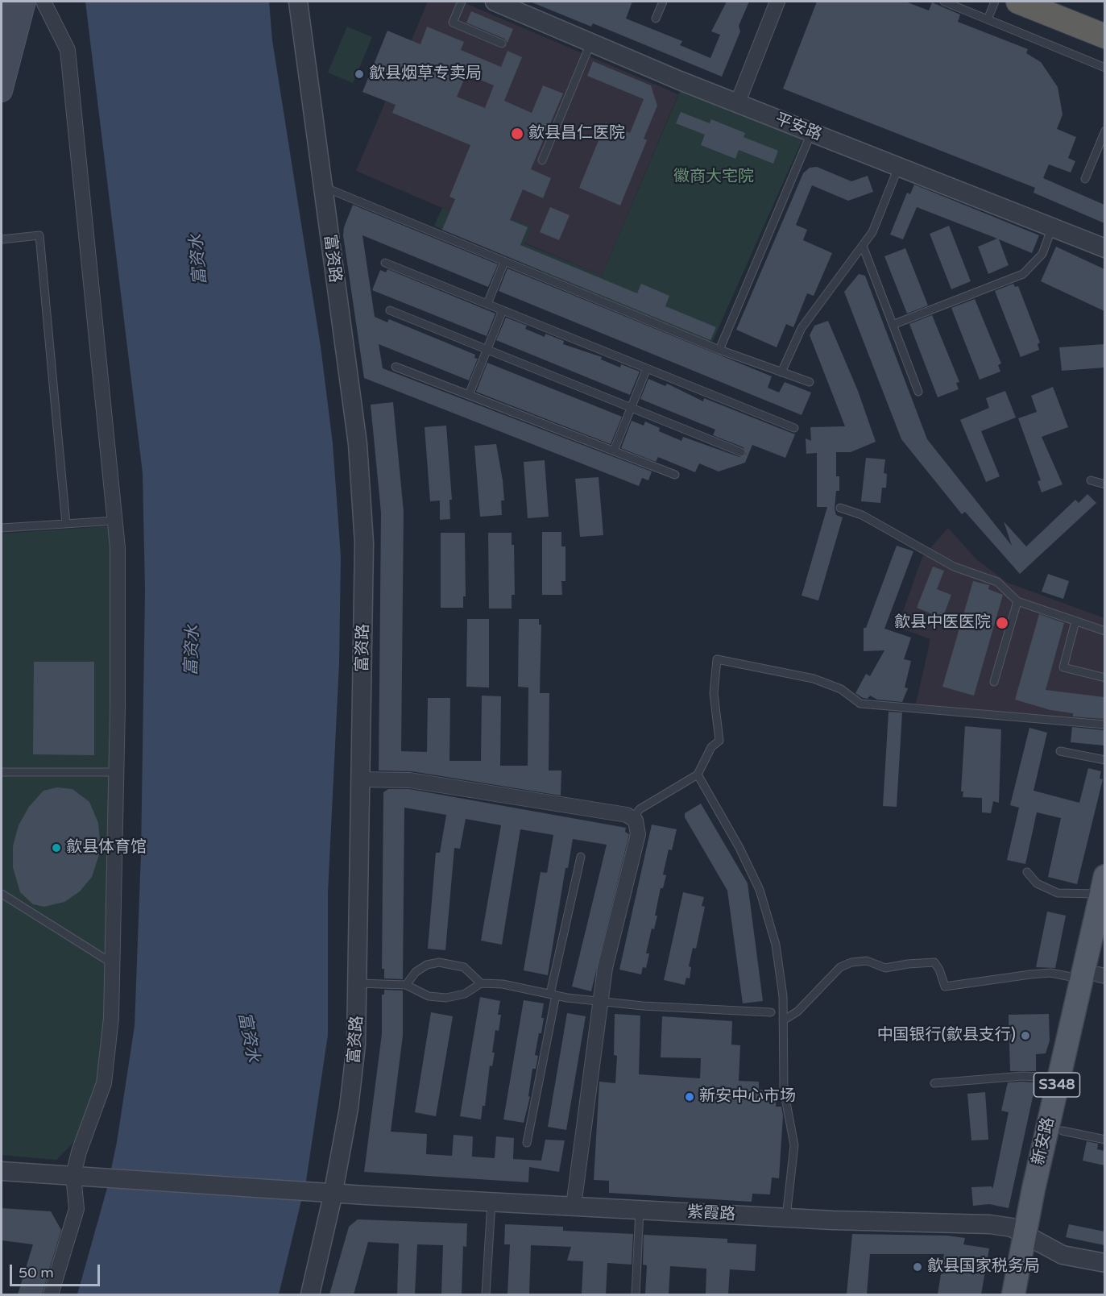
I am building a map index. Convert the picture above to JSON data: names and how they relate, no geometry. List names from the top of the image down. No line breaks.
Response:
{"streets":{"main road":["S348","新安路"],"street":["平安路","富资路","紫霞路"]},"crossings":[["富资路","紫霞路"],["新安路","紫霞路"]],"water":["富资水"],"parks":["徽商大宅院"],"places":["歙县烟草专卖局","歙县昌仁医院","歙县中医医院","歙县体育馆","中国银行(歙县支行)","新安中心市场","歙县国家税务局"],"scale_bar":"50 m"}
